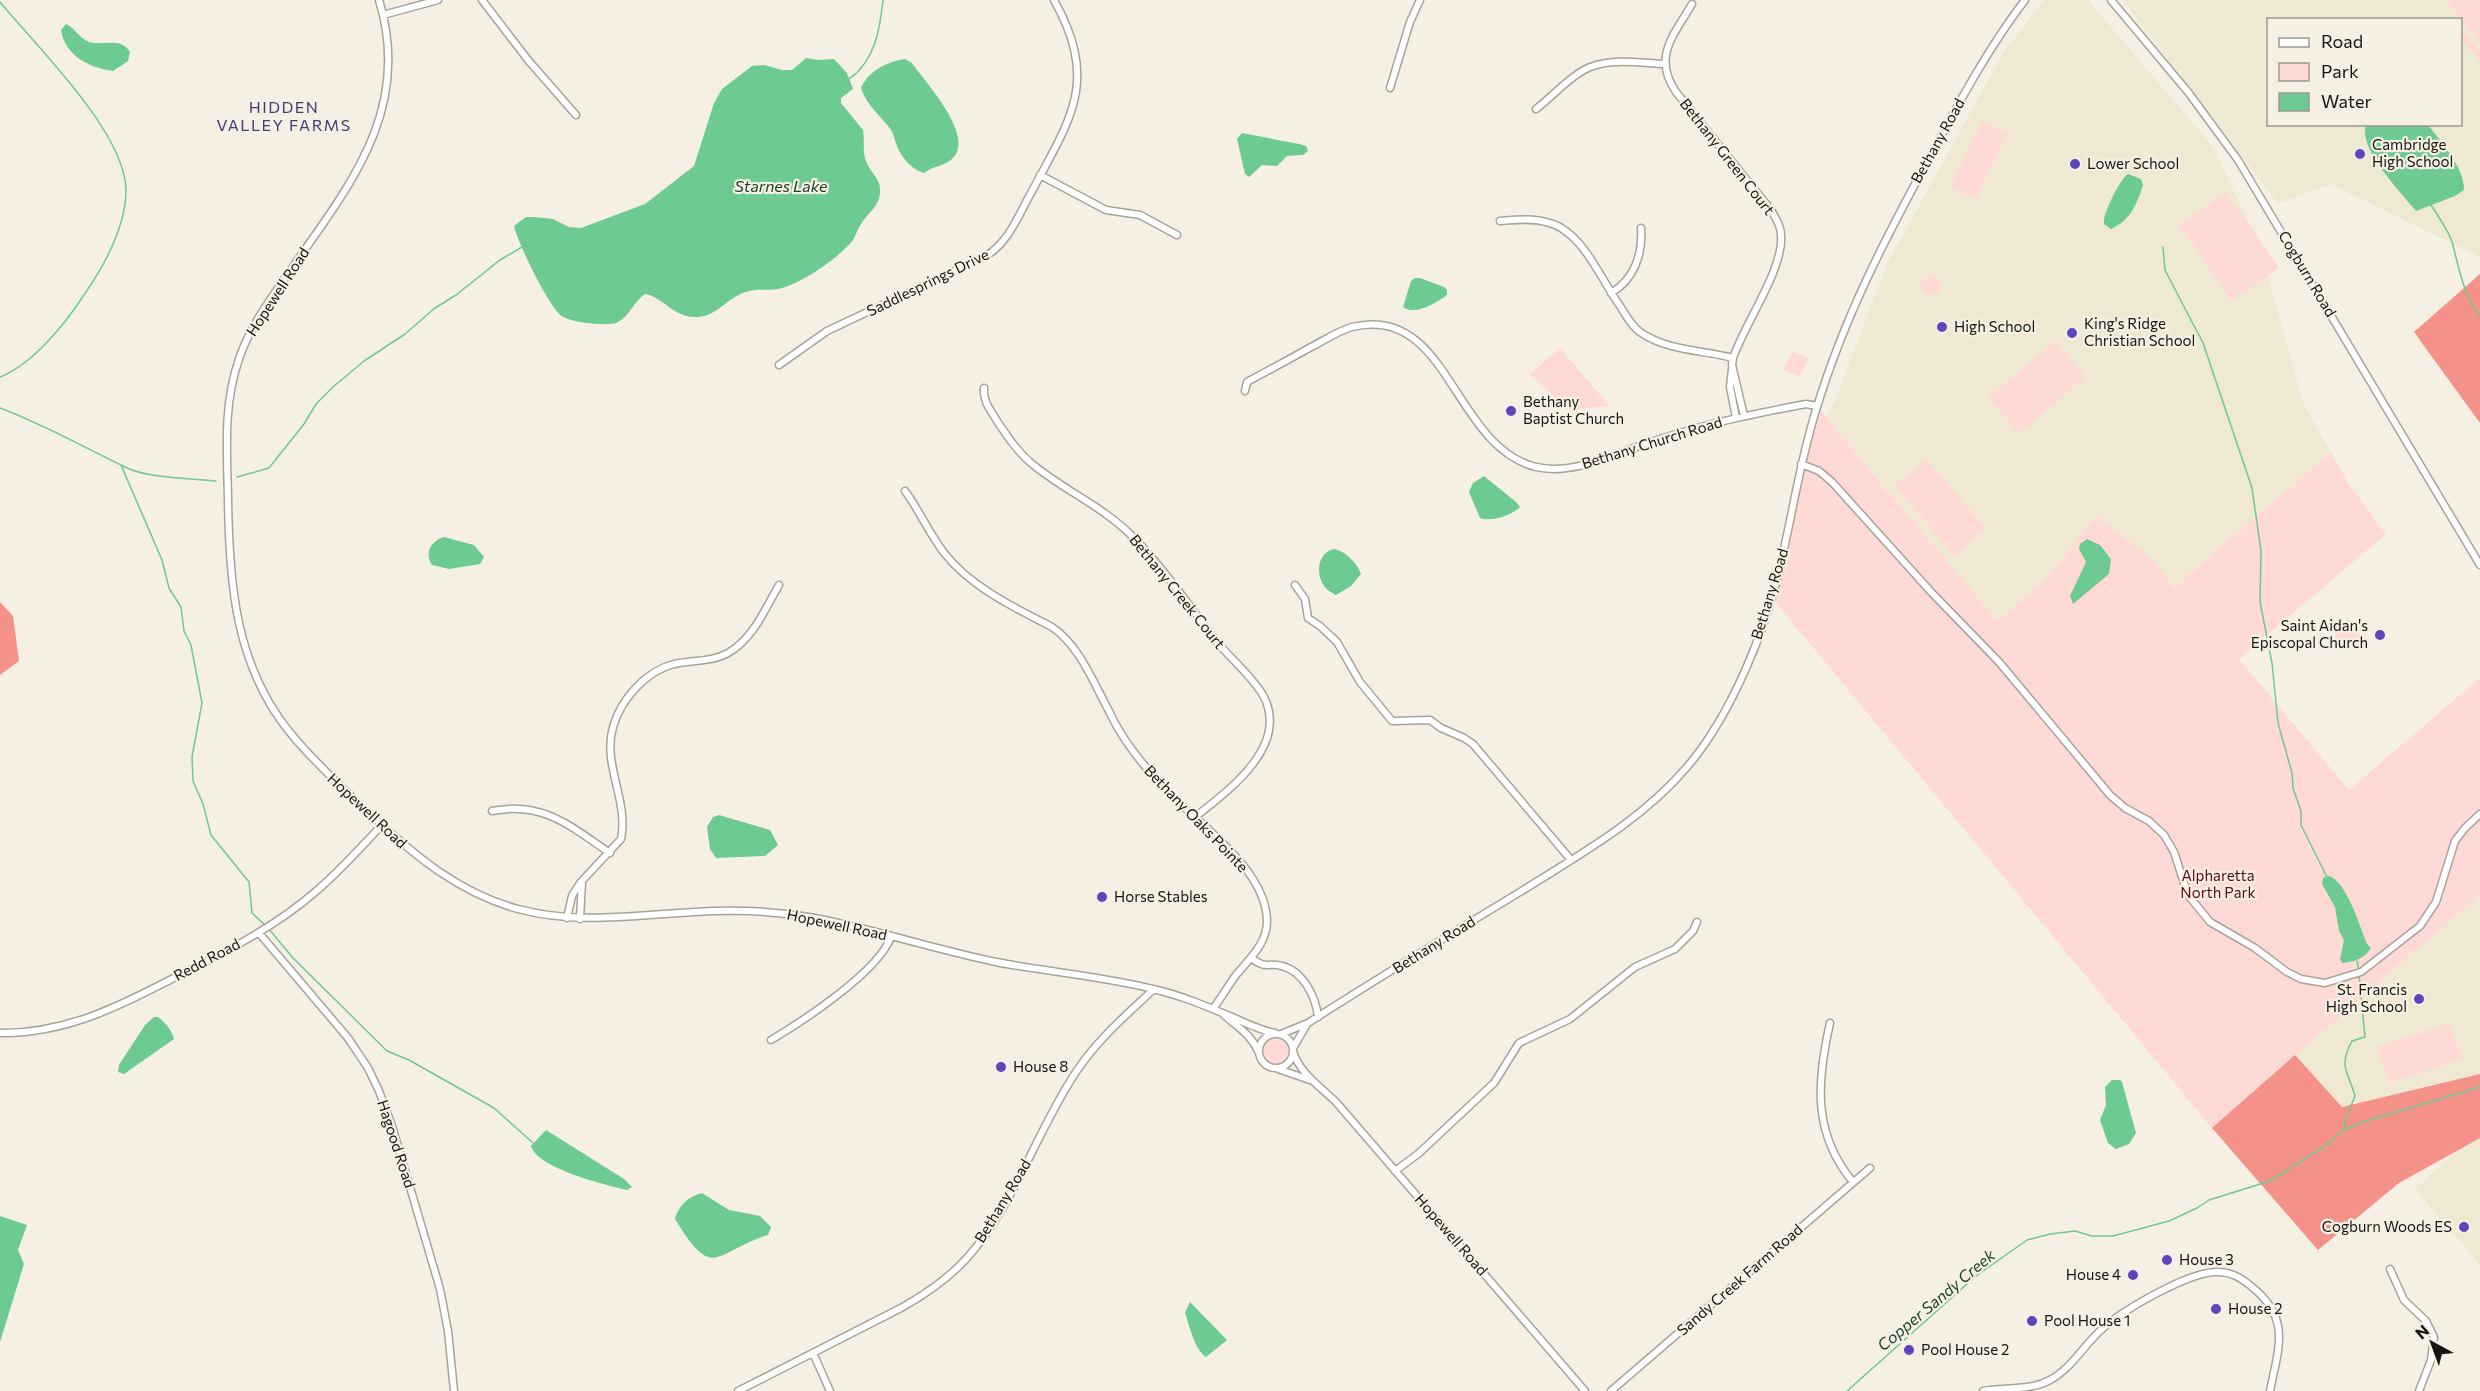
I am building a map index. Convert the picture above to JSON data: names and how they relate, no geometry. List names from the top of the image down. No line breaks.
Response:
{"streets":{"street":["Bethany Road","Bethany Green Court","Cogburn Road","Saddlesprings Drive","Hopewell Road","Bethany Church Road","Bethany Creek Court","Bethany Oaks Pointe","Redd Road","Hagood Road","Sandy Creek Farm Road"]},"crossings":[["Bethany Road","Hopewell Road"],["Bethany Road","Bethany Church Road"],["Hopewell Road","Bethany Oaks Pointe"],["Hopewell Road","Redd Road"],["Bethany Creek Court","Bethany Oaks Pointe"],["Redd Road","Hagood Road"]],"districts":["HIDDEN VALLEY FARMS"],"water":["Starnes Lake","Copper Sandy Creek"],"parks":["Alpharetta North Park"],"places":["Cambridge High School","Lower School","High School","King's Ridge Christian School","Bethany Baptist Church","Saint Aidan's Episcopal Church","Horse Stables","St. Francis High School","House 8","Cogburn Woods ES","House 3","House 4","House 2","Pool House 1","Pool House 2"],"legend":["Road","Park","Water"],"north":"top left"}
